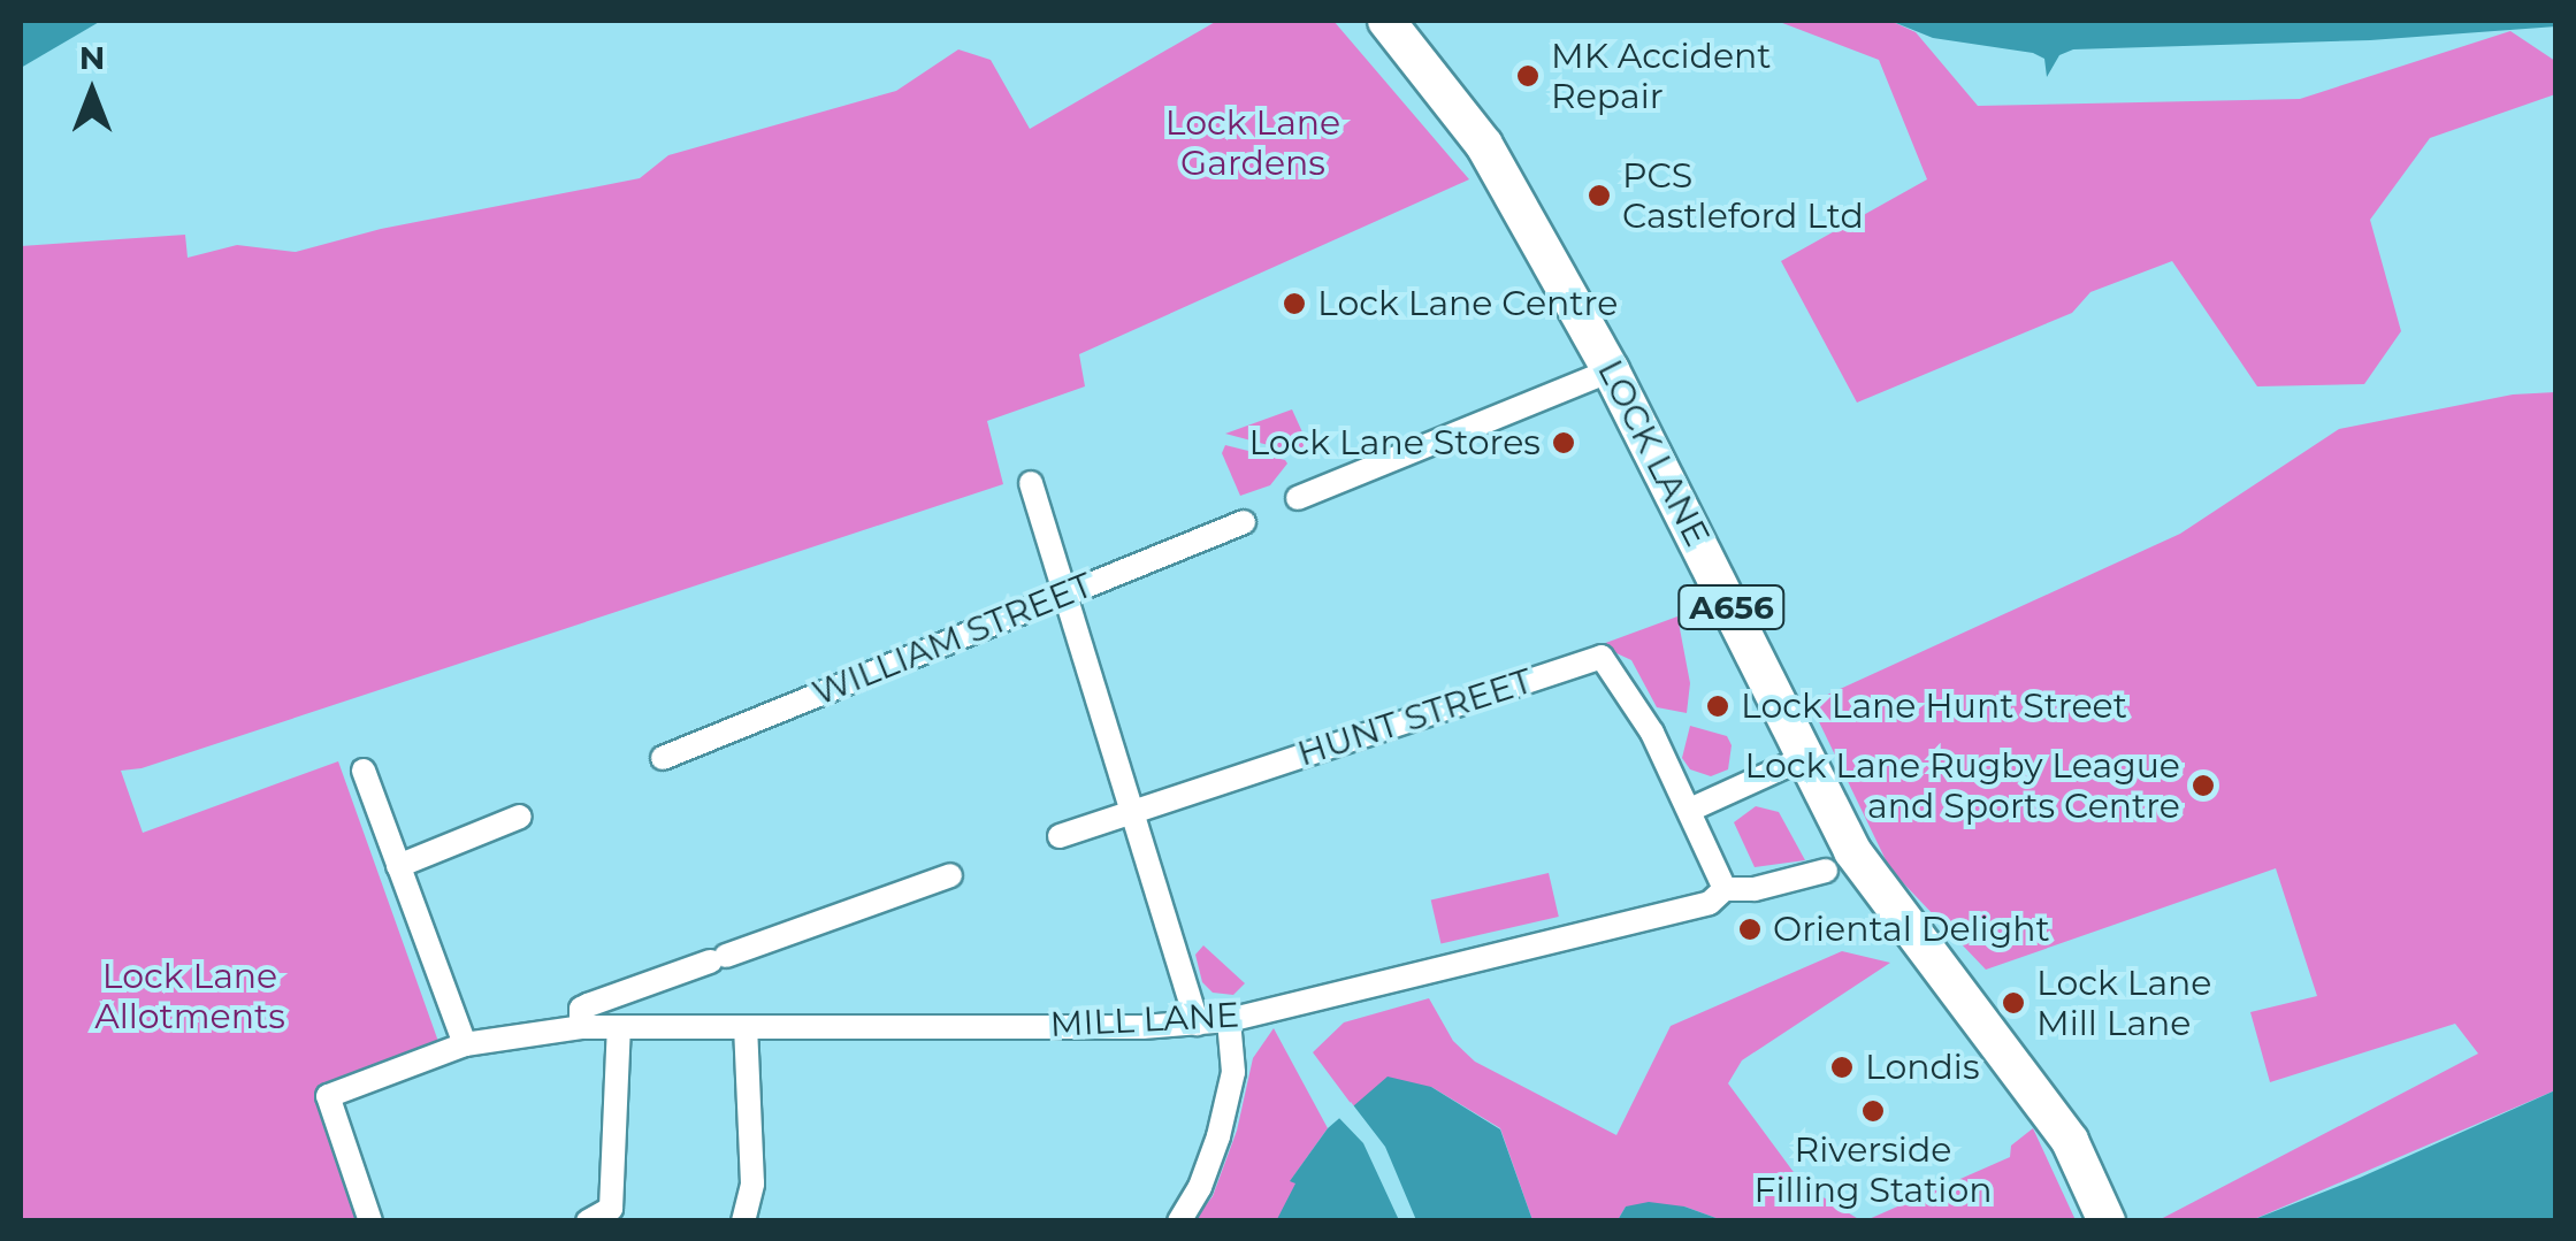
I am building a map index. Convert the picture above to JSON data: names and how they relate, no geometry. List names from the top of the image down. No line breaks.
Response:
{"streets":{"main road":["LOCK LANE","A656"],"street":["WILLIAM STREET","HUNT STREET","MILL LANE"]},"crossings":[["HUNT STREET","MILL LANE"]],"parks":["Lock Lane Gardens","Lock Lane Allotments"],"places":["MK Accident Repair","PCS Castleford Ltd","Lock Lane Centre","Lock Lane Stores","Lock Lane Hunt Street","Lock Lane Rugby League and Sports Centre","Oriental Delight","Lock Lane Mill Lane","Londis","Riverside Filling Station"],"north":"top"}
